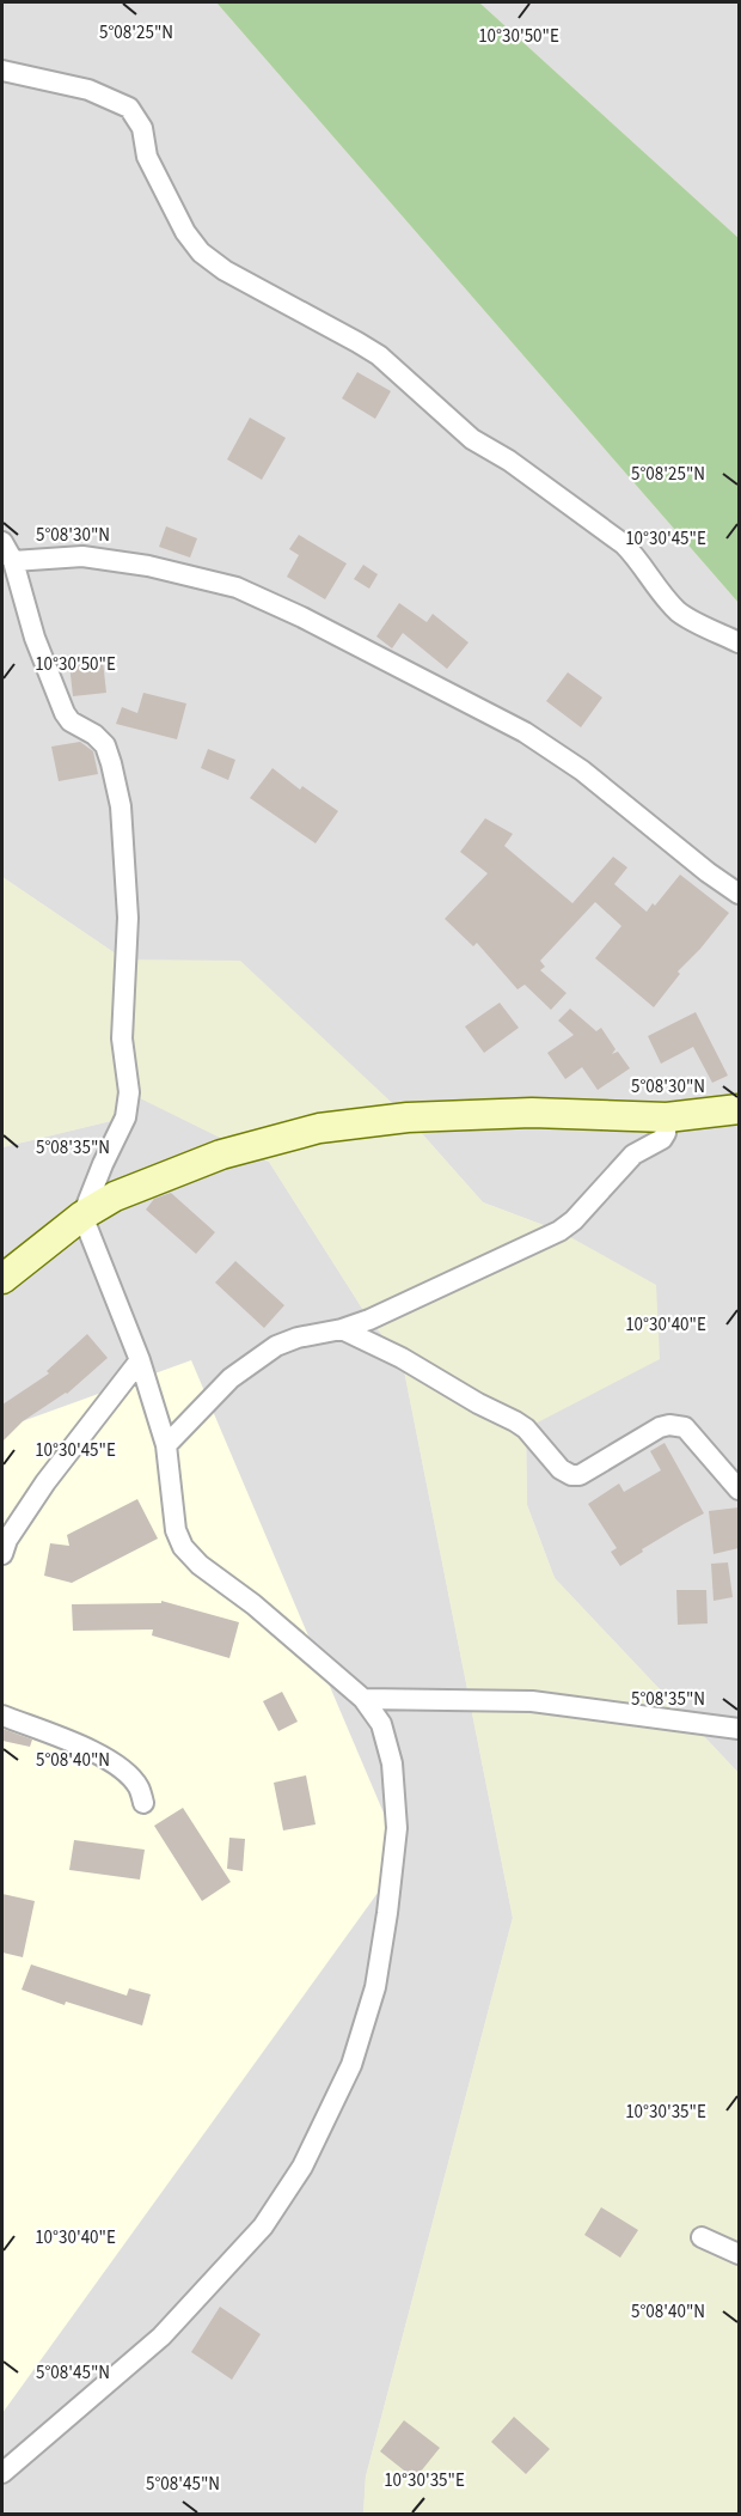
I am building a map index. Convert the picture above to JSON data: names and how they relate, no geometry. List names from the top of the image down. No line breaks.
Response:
{"coordinates":["5°08'25\"N","10°30'50\"E","5°08'30\"N","10°30'45\"E","5°08'35\"N","10°30'40\"E","5°08'40\"N","10°30'35\"E","5°08'45\"N"]}
